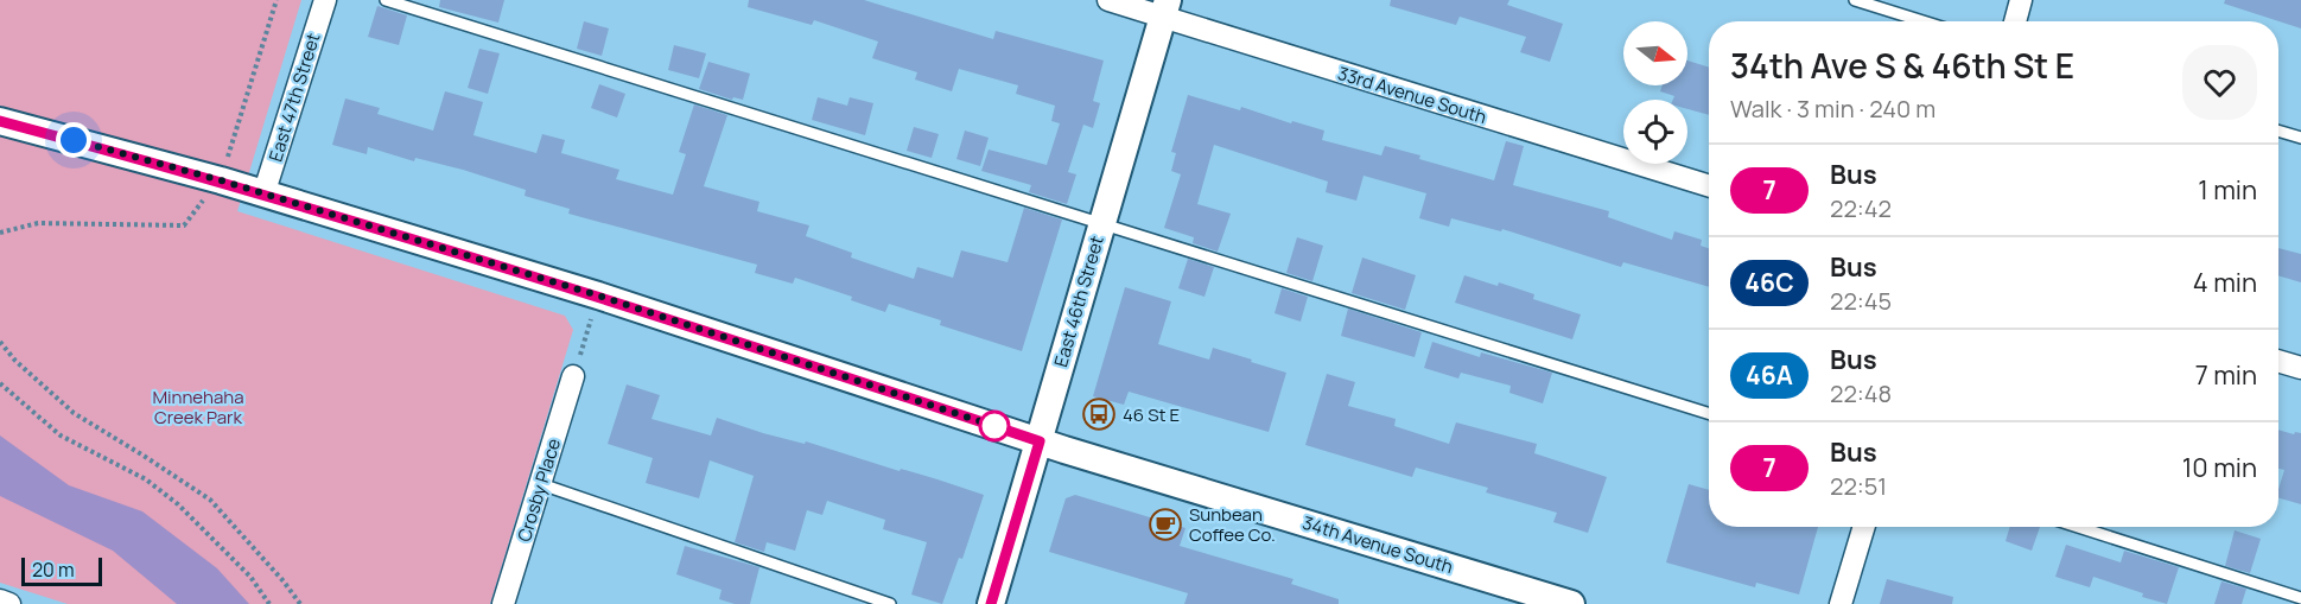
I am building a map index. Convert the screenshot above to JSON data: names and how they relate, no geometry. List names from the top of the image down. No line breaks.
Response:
{"streets":{"street":["33rd Avenue South","East 47th Street","East 46th Street","Crosby Place","34th Avenue South"]},"crossings":[["33rd Avenue South","East 46th Street"],["East 47th Street","34th Avenue South"],["East 46th Street","34th Avenue South"]],"parks":["Minnehaha Creek Park"],"places":{"bus stop":["46 St E"],"cafe":["Sunbean Coffee Co."]},"lines":["bus line 7"],"scale_bar":"20 m","north":"right","page":{"heading":["34th Ave S & 46th St E","Walk · 3 min · 240 m"],"list":[{"mark":"7","name":"Bus","note":"22:42","value":"1 min"},{"mark":"46C","name":"Bus","note":"22:45","value":"4 min"},{"mark":"46A","name":"Bus","note":"22:48","value":"7 min"},{"mark":"7","name":"Bus","note":"22:51","value":"10 min"}],"scale":"20 m"}}
